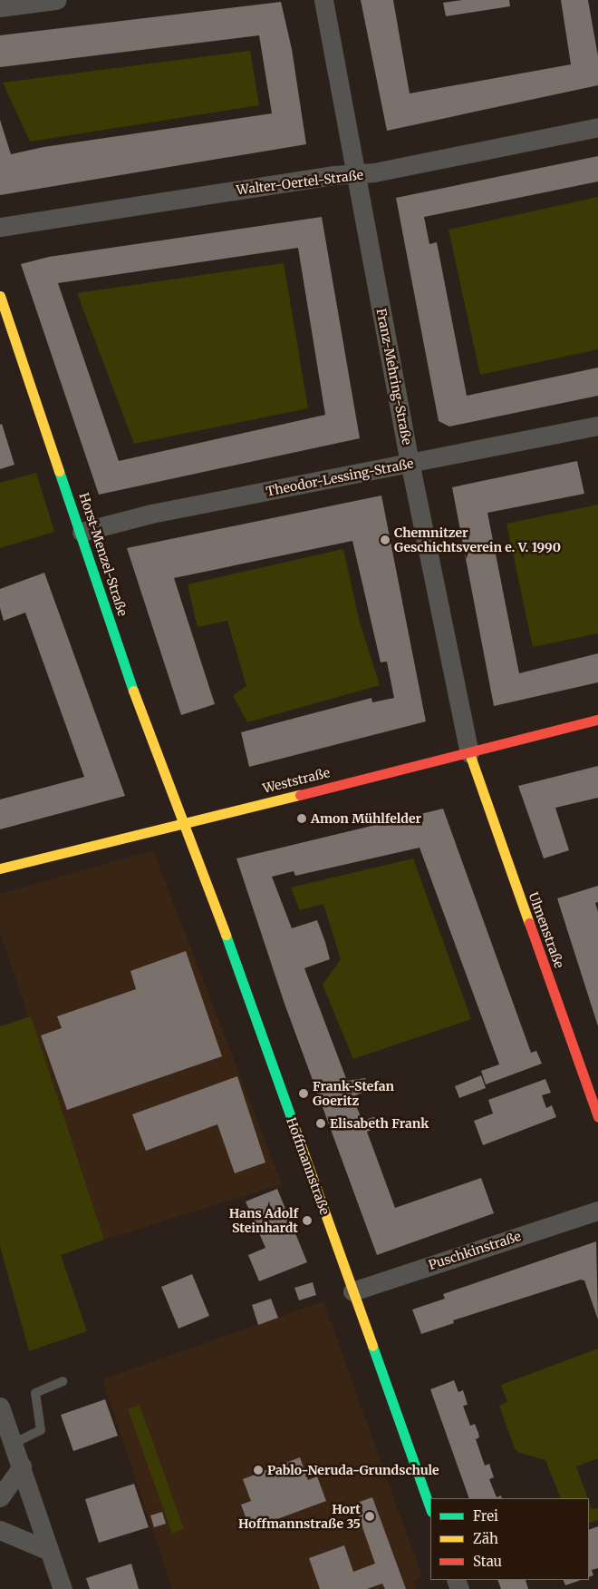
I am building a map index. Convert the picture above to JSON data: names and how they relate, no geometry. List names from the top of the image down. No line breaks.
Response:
{"streets":{"street":["Walter-Oertel-Straße","Franz-Mehring-Straße","Theodor-Lessing-Straße","Horst-Menzel-Straße","Weststraße","Ulmenstraße","Hoffmannstraße","Puschkinstraße"]},"crossings":[["Walter-Oertel-Straße","Franz-Mehring-Straße"],["Franz-Mehring-Straße","Theodor-Lessing-Straße"],["Franz-Mehring-Straße","Weststraße"],["Franz-Mehring-Straße","Ulmenstraße"],["Theodor-Lessing-Straße","Horst-Menzel-Straße"],["Horst-Menzel-Straße","Weststraße"],["Horst-Menzel-Straße","Hoffmannstraße"],["Weststraße","Ulmenstraße"],["Weststraße","Hoffmannstraße"],["Hoffmannstraße","Puschkinstraße"]],"places":["Chemnitzer Geschichtsverein e. V. 1990","Amon Mühlfelder","Frank-Stefan Goeritz","Elisabeth Frank","Hans Adolf Steinhardt","Pablo-Neruda-Grundschule","Hort Hoffmannstraße 35"],"legend":["Frei","Zäh","Stau"]}
